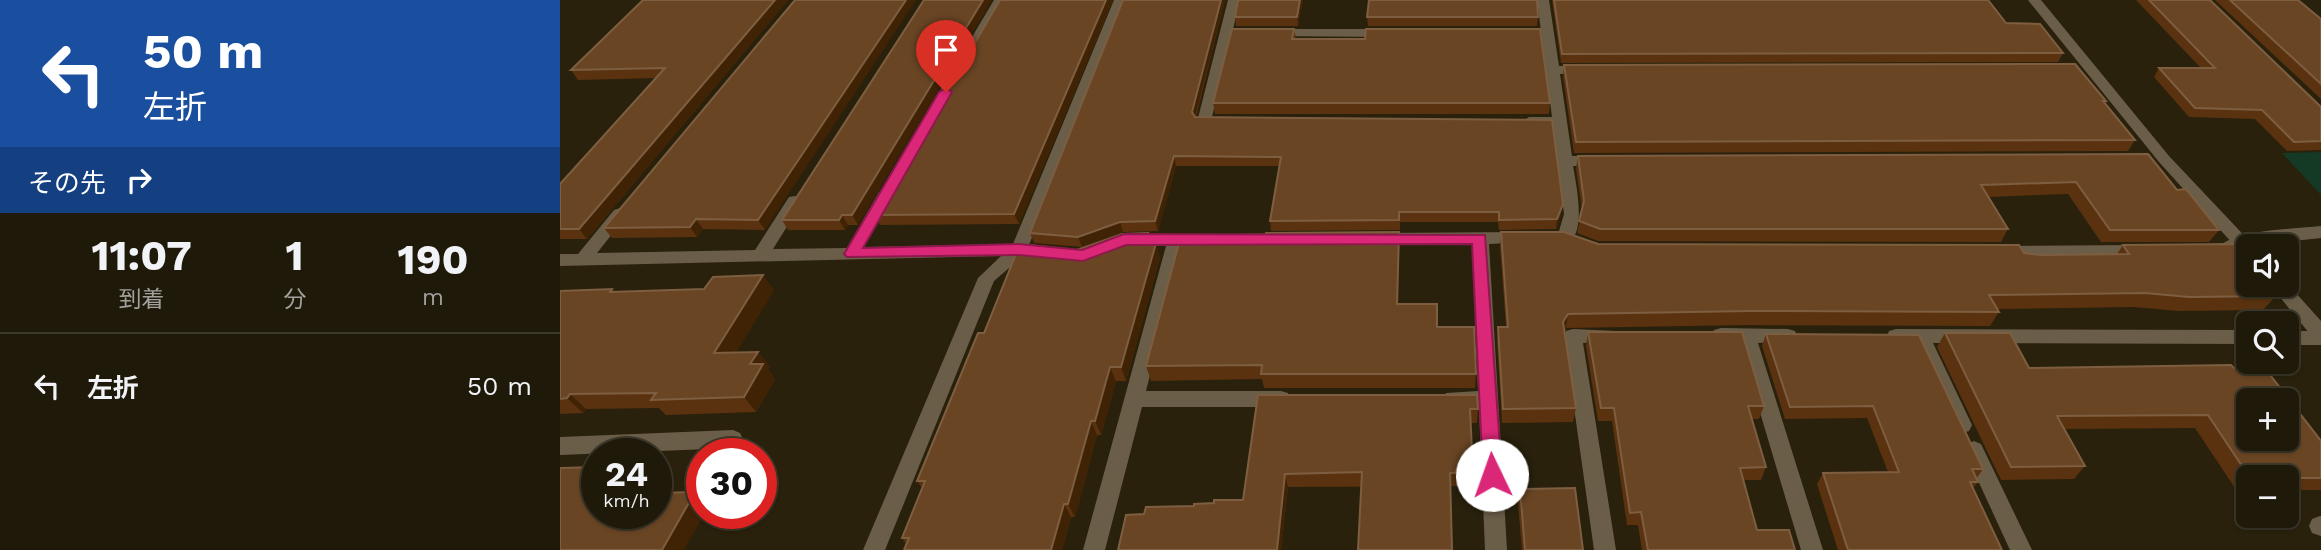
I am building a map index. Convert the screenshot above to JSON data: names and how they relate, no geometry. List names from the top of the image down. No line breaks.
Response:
{"page":{"turn":["50 m","左折"],"then":"その先","eta":["11:07","到着","1","分","190","m"],"map_buttons":["+","−"],"list":[{"name":"左折","value":"50 m"}],"speed":"24 km/h","limit":"30"}}
